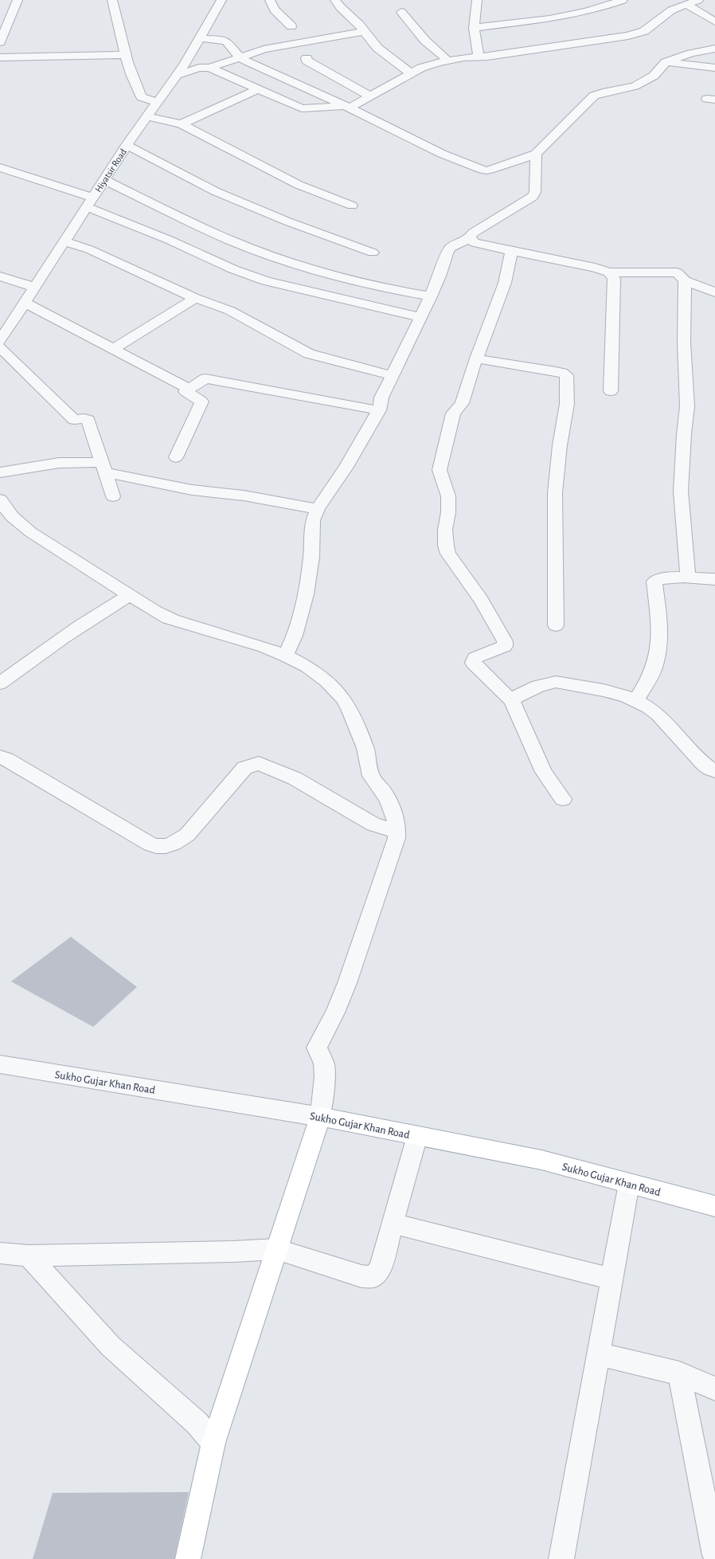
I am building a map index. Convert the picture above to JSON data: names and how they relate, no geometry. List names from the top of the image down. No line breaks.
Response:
{"streets":{"main road":["Sukho Gujar Khan Road"],"street":["Hiyatsir Road"]}}
